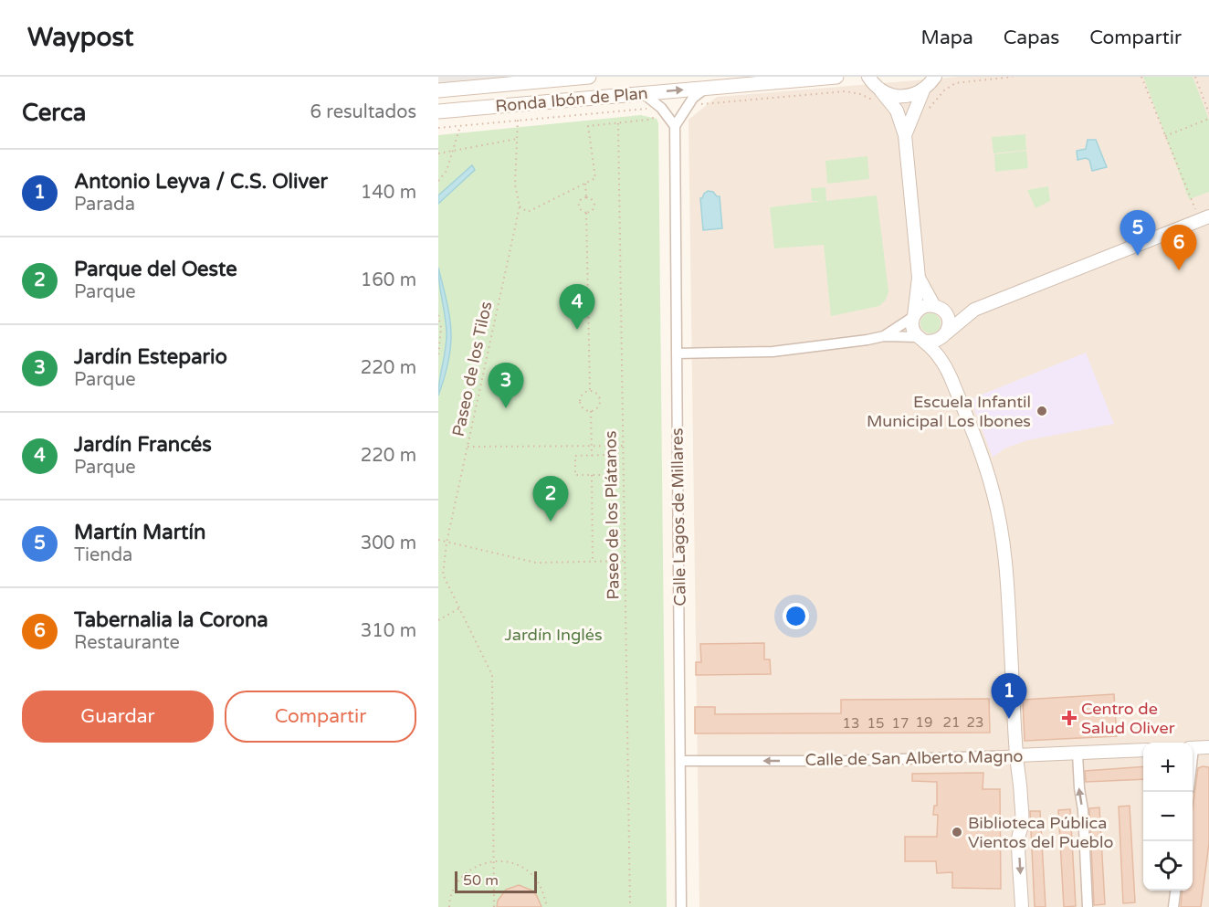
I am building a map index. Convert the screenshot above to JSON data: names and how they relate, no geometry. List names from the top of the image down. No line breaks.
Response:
{"streets":{"main road":["Ronda Ibón de Plan"],"street":["Calle Lagos de Millares","Calle de San Alberto Magno"],"path":["Paseo de los Tilos","Paseo de los Plátanos"]},"crossings":[["Calle Lagos de Millares","Calle de San Alberto Magno"]],"one_way":["Calle de San Alberto Magno"],"parks":["Jardín Inglés"],"places":{"other":["Escuela Infantil Municipal Los Ibones","Biblioteca Pública Vientos del Pueblo"],"health":["Centro de Salud Oliver"]},"house_numbers":["19","21","23","13","15","17"],"scale_bar":"50 m","page":{"header":"Waypost","nav":["Mapa","Capas","Compartir"],"heading":["Cerca","6 resultados"],"list":[{"mark":"1","name":"Antonio Leyva / C.S. Oliver","note":"Parada","value":"140 m"},{"mark":"2","name":"Parque del Oeste","note":"Parque","value":"160 m"},{"mark":"3","name":"Jardín Estepario","note":"Parque","value":"220 m"},{"mark":"4","name":"Jardín Francés","note":"Parque","value":"220 m"},{"mark":"5","name":"Martín Martín","note":"Tienda","value":"300 m"},{"mark":"6","name":"Tabernalia la Corona","note":"Restaurante","value":"310 m"}],"pins":["5","6","4","3","2","1"],"buttons":["Guardar","Compartir"],"map_buttons":["+","−"],"scale":"50 m"}}
